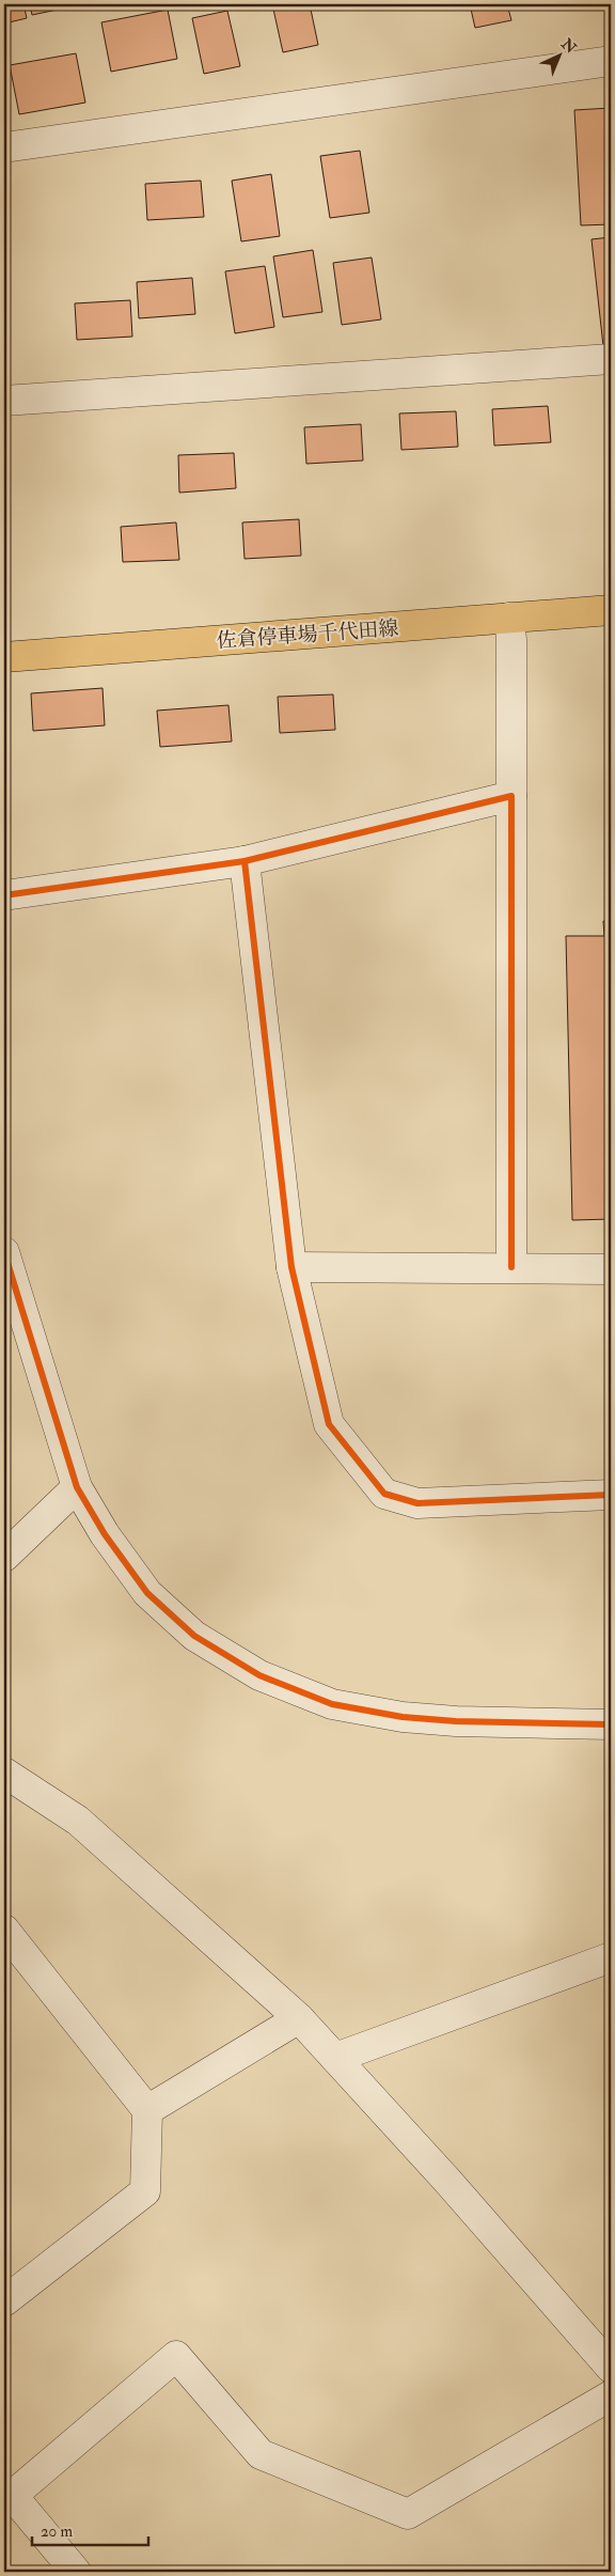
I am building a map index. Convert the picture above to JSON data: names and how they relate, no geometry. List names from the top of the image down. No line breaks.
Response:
{"streets":{"main road":["佐倉停車場千代田線"]},"scale_bar":"20 m","north":"top right"}
